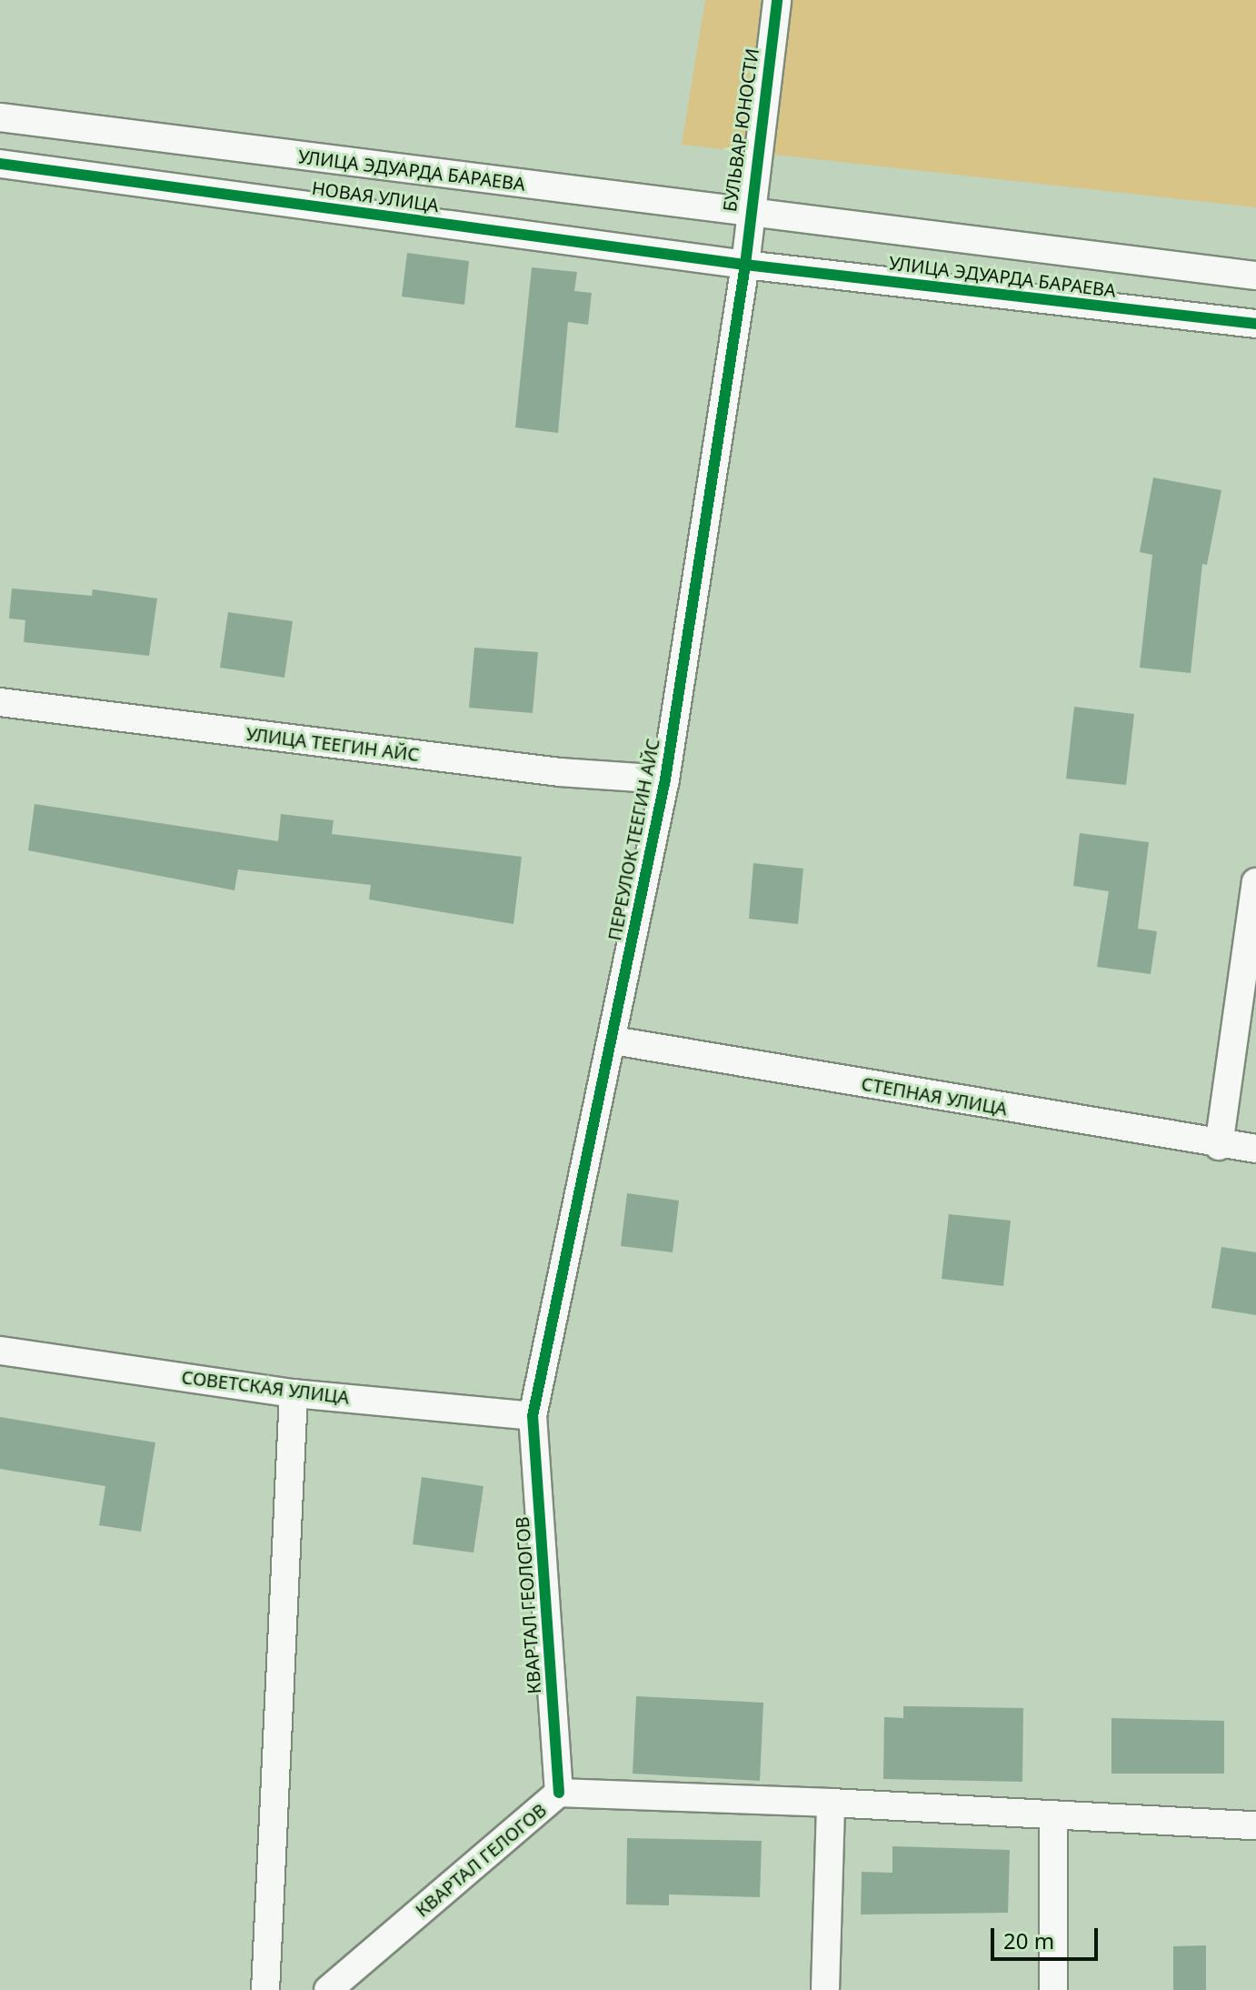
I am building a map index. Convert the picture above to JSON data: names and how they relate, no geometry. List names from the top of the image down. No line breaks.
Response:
{"streets":{"street":["БУЛЬВАР ЮНОСТИ","УЛИЦА ЭДУАРДА БАРАЕВА","НОВАЯ УЛИЦА","УЛИЦА ТЕЕГИН АЙС","ПЕРЕУЛОК ТЕЕГИН АЙС","СТЕПНАЯ УЛИЦА","СОВЕТСКАЯ УЛИЦА","КВАРТАЛ ГЕОЛОГОВ","КВАРТАЛ ГЕЛОГОВ"]},"crossings":[["БУЛЬВАР ЮНОСТИ","УЛИЦА ЭДУАРДА БАРАЕВА"],["БУЛЬВАР ЮНОСТИ","НОВАЯ УЛИЦА"],["БУЛЬВАР ЮНОСТИ","ПЕРЕУЛОК ТЕЕГИН АЙС"],["УЛИЦА ЭДУАРДА БАРАЕВА","НОВАЯ УЛИЦА"],["УЛИЦА ЭДУАРДА БАРАЕВА","ПЕРЕУЛОК ТЕЕГИН АЙС"],["НОВАЯ УЛИЦА","ПЕРЕУЛОК ТЕЕГИН АЙС"],["УЛИЦА ТЕЕГИН АЙС","ПЕРЕУЛОК ТЕЕГИН АЙС"],["ПЕРЕУЛОК ТЕЕГИН АЙС","СТЕПНАЯ УЛИЦА"],["ПЕРЕУЛОК ТЕЕГИН АЙС","СОВЕТСКАЯ УЛИЦА"],["ПЕРЕУЛОК ТЕЕГИН АЙС","КВАРТАЛ ГЕОЛОГОВ"],["СОВЕТСКАЯ УЛИЦА","КВАРТАЛ ГЕОЛОГОВ"],["КВАРТАЛ ГЕОЛОГОВ","КВАРТАЛ ГЕЛОГОВ"]],"scale_bar":"20 m"}
